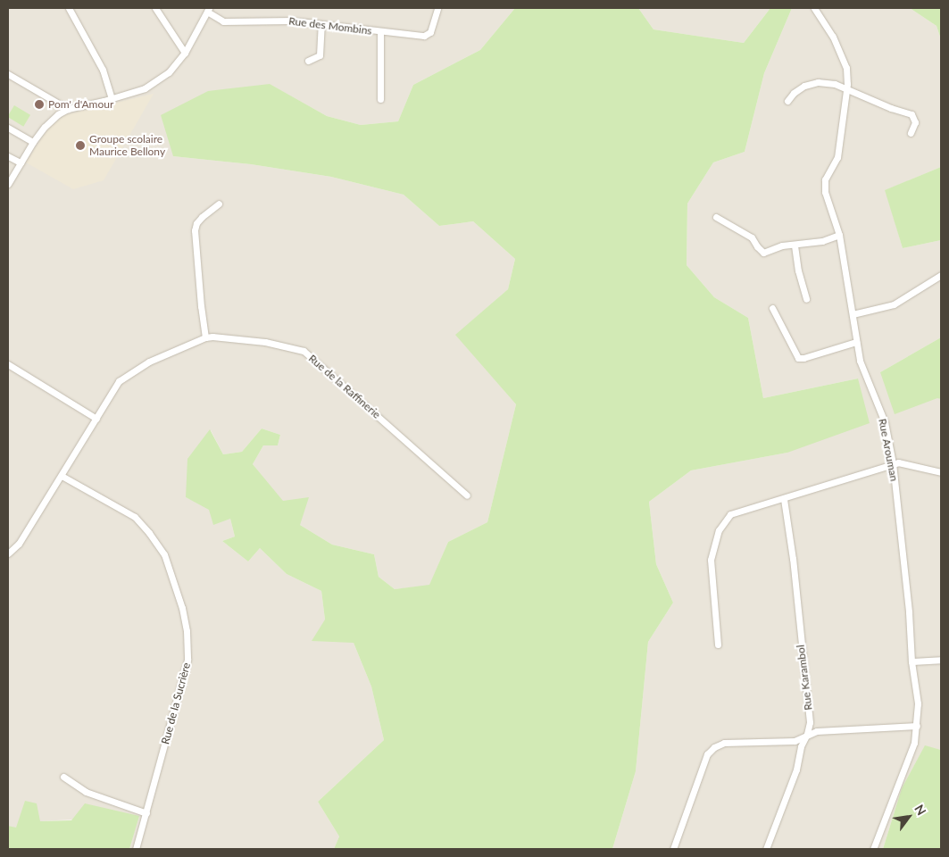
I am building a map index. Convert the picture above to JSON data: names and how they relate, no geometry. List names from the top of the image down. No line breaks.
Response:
{"streets":{"street":["Rue des Mombins","Rue de la Raffinerie","Rue Arouman","Rue Karambol","Rue de la Sucrière"]},"crossings":[["Rue de la Raffinerie","Rue de la Sucrière"]],"places":["Pom' d'Amour","Groupe scolaire Maurice Bellony"],"north":"top right"}
